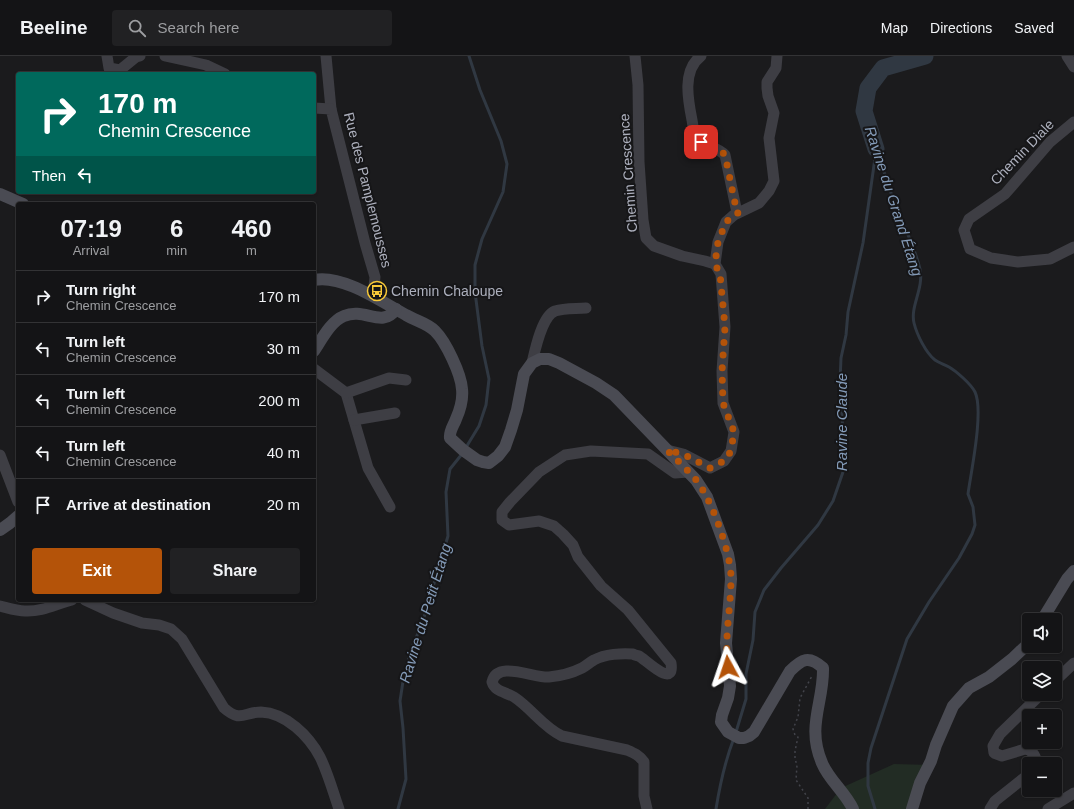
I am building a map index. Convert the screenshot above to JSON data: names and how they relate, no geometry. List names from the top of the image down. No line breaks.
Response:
{"streets":{"street":["Chemin Diale","Chemin Crescence","Rue des Pamplemousses"]},"water":["Ravine du Grand Étang","Ravine Claude","Ravine du Petit Étang"],"places":{"bus stop":["Chemin Chaloupe"]},"page":{"header":"Beeline","search":"Search here","nav":["Map","Directions","Saved"],"turn":["170 m","Chemin Crescence"],"then":"Then","eta":["07:19","Arrival","6","min","460","m"],"list":[{"name":"Turn right","note":"Chemin Crescence","value":"170 m"},{"name":"Turn left","note":"Chemin Crescence","value":"30 m"},{"name":"Turn left","note":"Chemin Crescence","value":"200 m"},{"name":"Turn left","note":"Chemin Crescence","value":"40 m"},{"name":"Arrive at destination","value":"20 m"}],"buttons":["Exit","Share"],"map_buttons":["+","−"]}}
